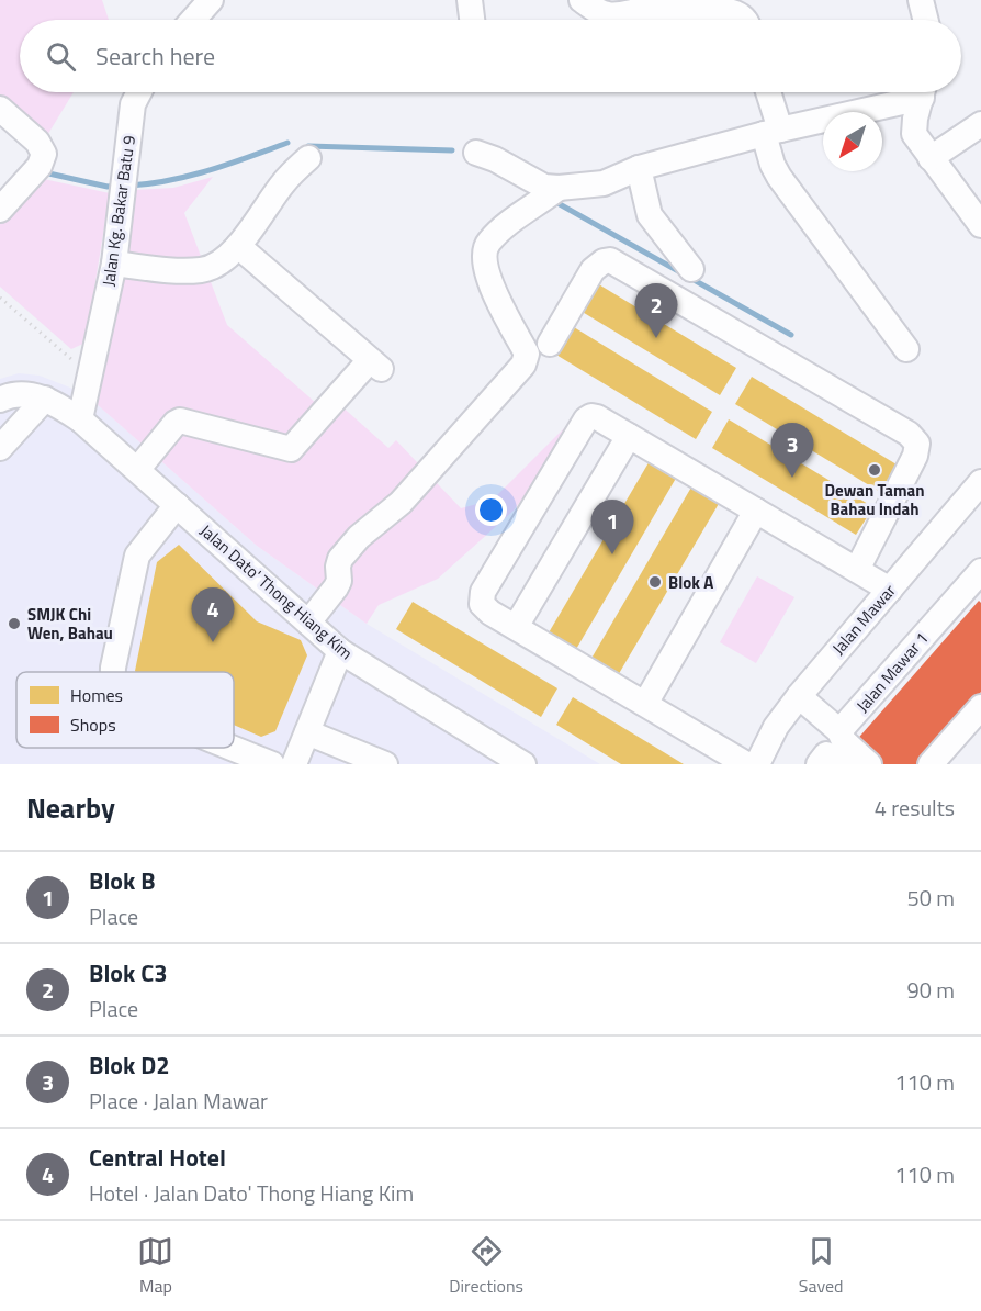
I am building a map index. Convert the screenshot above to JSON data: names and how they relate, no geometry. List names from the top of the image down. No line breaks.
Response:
{"streets":{"street":["Jalan Kg. Bakar Batu 9","Jalan Dato' Thong Hiang Kim","Jalan Mawar","Jalan Mawar 1"]},"crossings":[["Jalan Kg. Bakar Batu 9","Jalan Dato' Thong Hiang Kim"]],"places":["Dewan Taman Bahau Indah","Blok A","SMJK Chi Wen, Bahau"],"legend":["Homes","Shops"],"north":"bottom left","page":{"search":"Search here","pins":["2","3","1","4"],"heading":["Nearby","4 results"],"list":[{"mark":"1","name":"Blok B","note":"Place","value":"50 m"},{"mark":"2","name":"Blok C3","note":"Place","value":"90 m"},{"mark":"3","name":"Blok D2","note":"Place · Jalan Mawar","value":"110 m"},{"mark":"4","name":"Central Hotel","note":"Hotel · Jalan Dato' Thong Hiang Kim","value":"110 m"}],"nav":["Map","Directions","Saved"]}}
